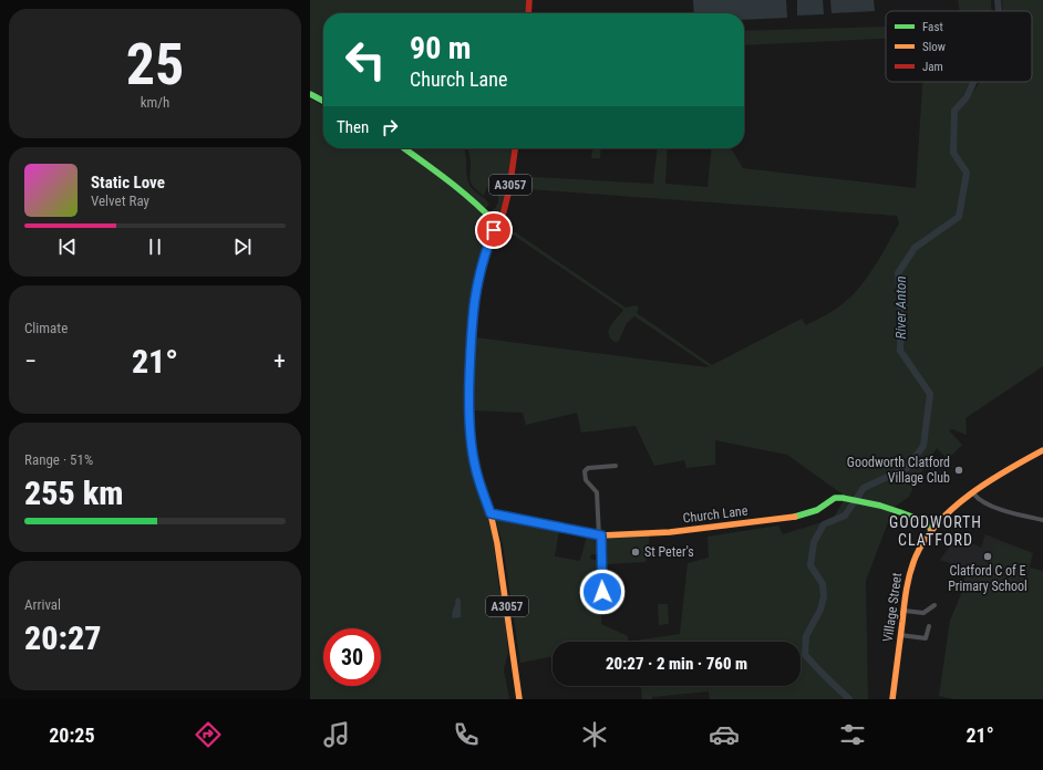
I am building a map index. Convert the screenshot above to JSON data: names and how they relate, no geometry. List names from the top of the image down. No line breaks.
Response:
{"streets":{"street":["A3057","Church Lane","Village Street"]},"crossings":[["A3057","Church Lane"],["Church Lane","Village Street"]],"districts":["GOODWORTH CLATFORD"],"water":["River Anton"],"places":["Goodworth Clatford Village Club","St Peter's","Clatford C of E Primary School"],"legend":["Fast","Slow","Jam"],"page":{"tile":[["25","km/h"],"Climate",["Range · 51%","255 km"],["Arrival","20:27"]],"turn":["90 m","Church Lane"],"then":"Then","song":["Static Love","Velvet Ray"],"heat":["−","21°","+"],"limit":"30","trip":"20:27 · 2 min · 760 m","tabs":["20:25","21°"]}}
